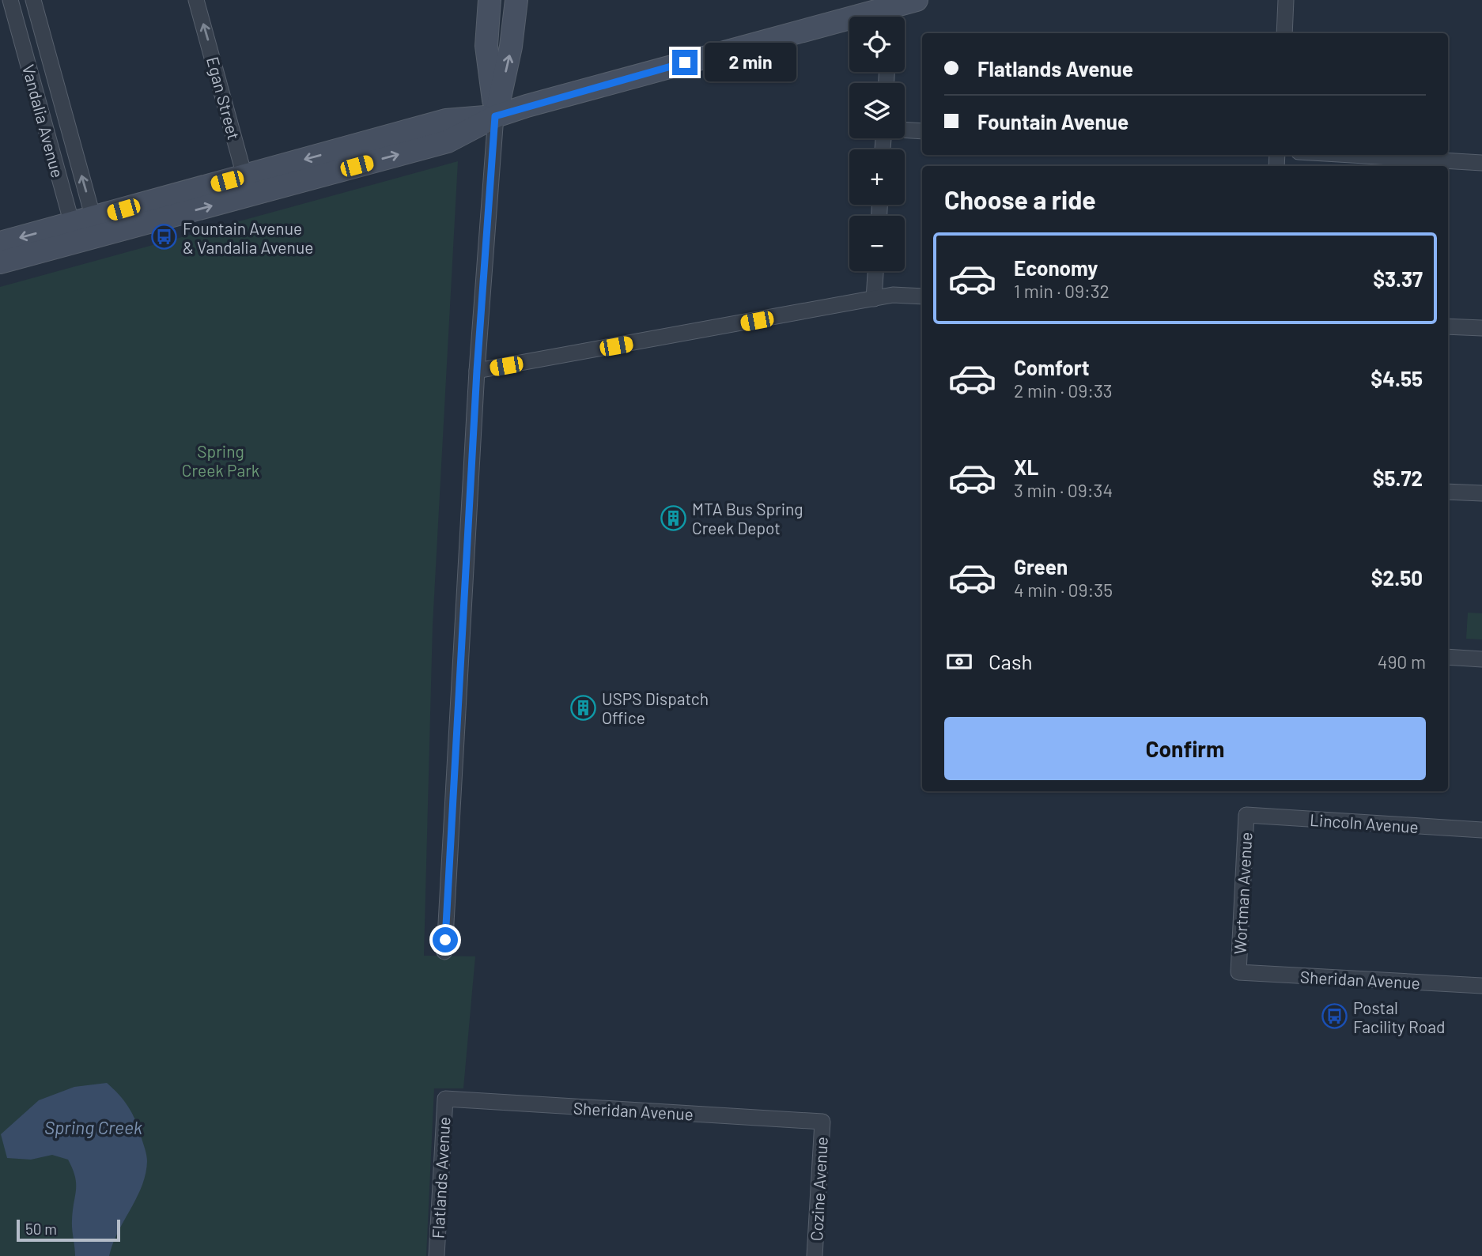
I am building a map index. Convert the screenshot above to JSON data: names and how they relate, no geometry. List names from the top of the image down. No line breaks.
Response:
{"streets":{"street":["Egan Street","Vandalia Avenue","Lincoln Avenue","Wortman Avenue","Sheridan Avenue","Flatlands Avenue","Cozine Avenue"]},"crossings":[["Lincoln Avenue","Wortman Avenue"],["Wortman Avenue","Sheridan Avenue"],["Sheridan Avenue","Flatlands Avenue"],["Sheridan Avenue","Cozine Avenue"]],"one_way":["Egan Street"],"water":["Spring Creek"],"parks":["Spring Creek Park"],"places":{"bus stop":["Fountain Avenue & Vandalia Avenue","Postal Facility Road"],"building":["MTA Bus Spring Creek Depot","USPS Dispatch Office"]},"scale_bar":"50 m","page":{"map_buttons":["+","−"],"banner":["Flatlands Avenue","Fountain Avenue"],"bubble":"2 min","heading":"Choose a ride","list":[{"name":"Economy","note":"1 min · 09:32","value":"$3.37"},{"name":"Comfort","note":"2 min · 09:33","value":"$4.55"},{"name":"XL","note":"3 min · 09:34","value":"$5.72"},{"name":"Green","note":"4 min · 09:35","value":"$2.50"}],"pay":["Cash","490 m"],"buttons":"Confirm","scale":"50 m"}}
